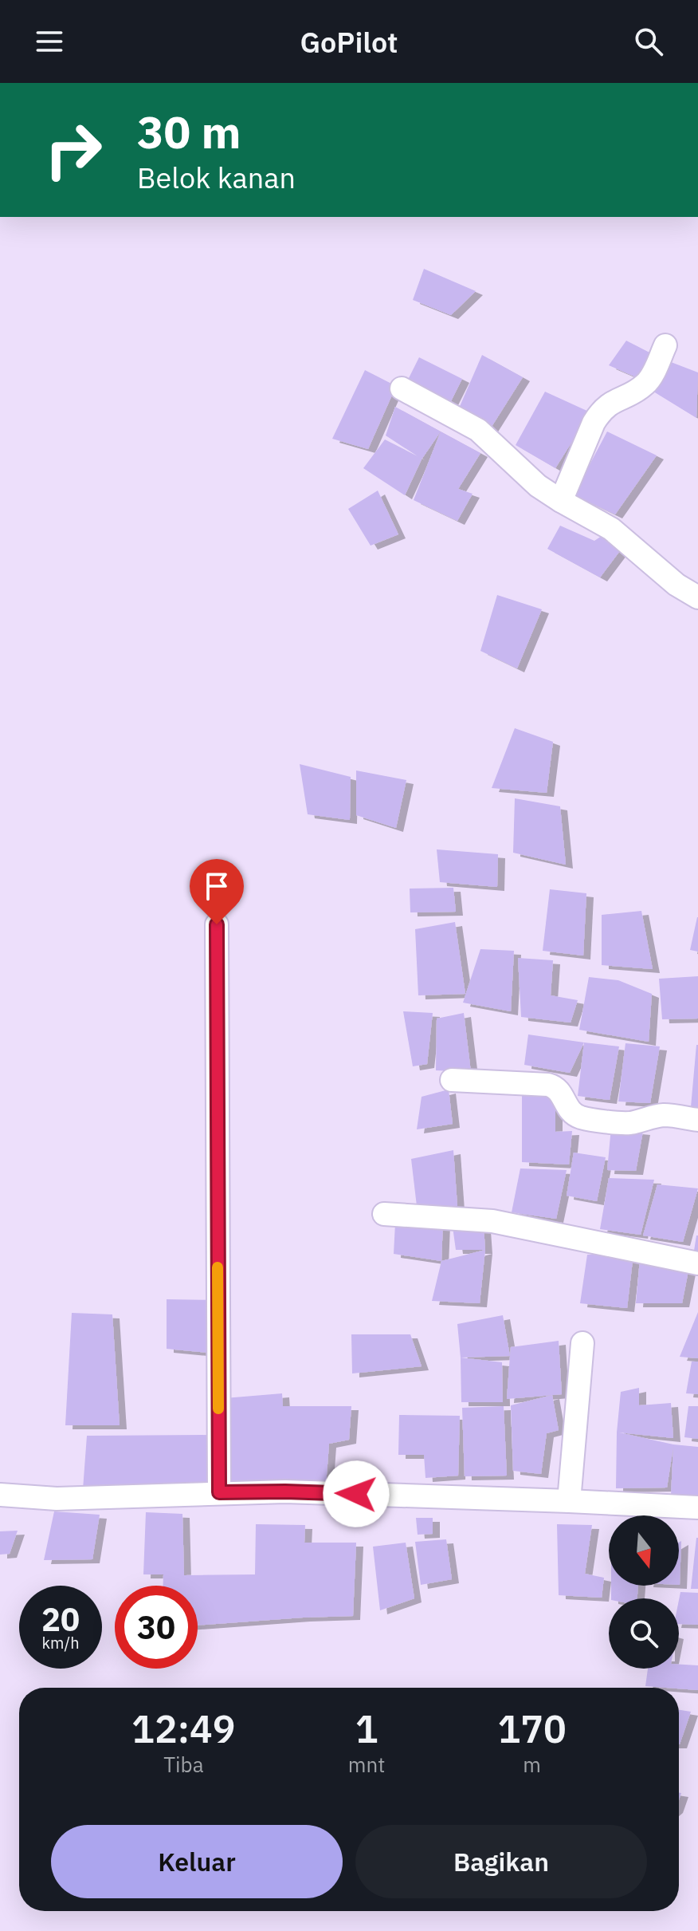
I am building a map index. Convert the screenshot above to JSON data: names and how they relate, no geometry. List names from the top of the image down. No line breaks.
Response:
{"north":"bottom","page":{"header":"GoPilot","turn":["30 m","Belok kanan"],"speed":"20 km/h","limit":"30","eta":["12:49","Tiba","1","mnt","170","m"],"buttons":["Keluar","Bagikan"]}}
